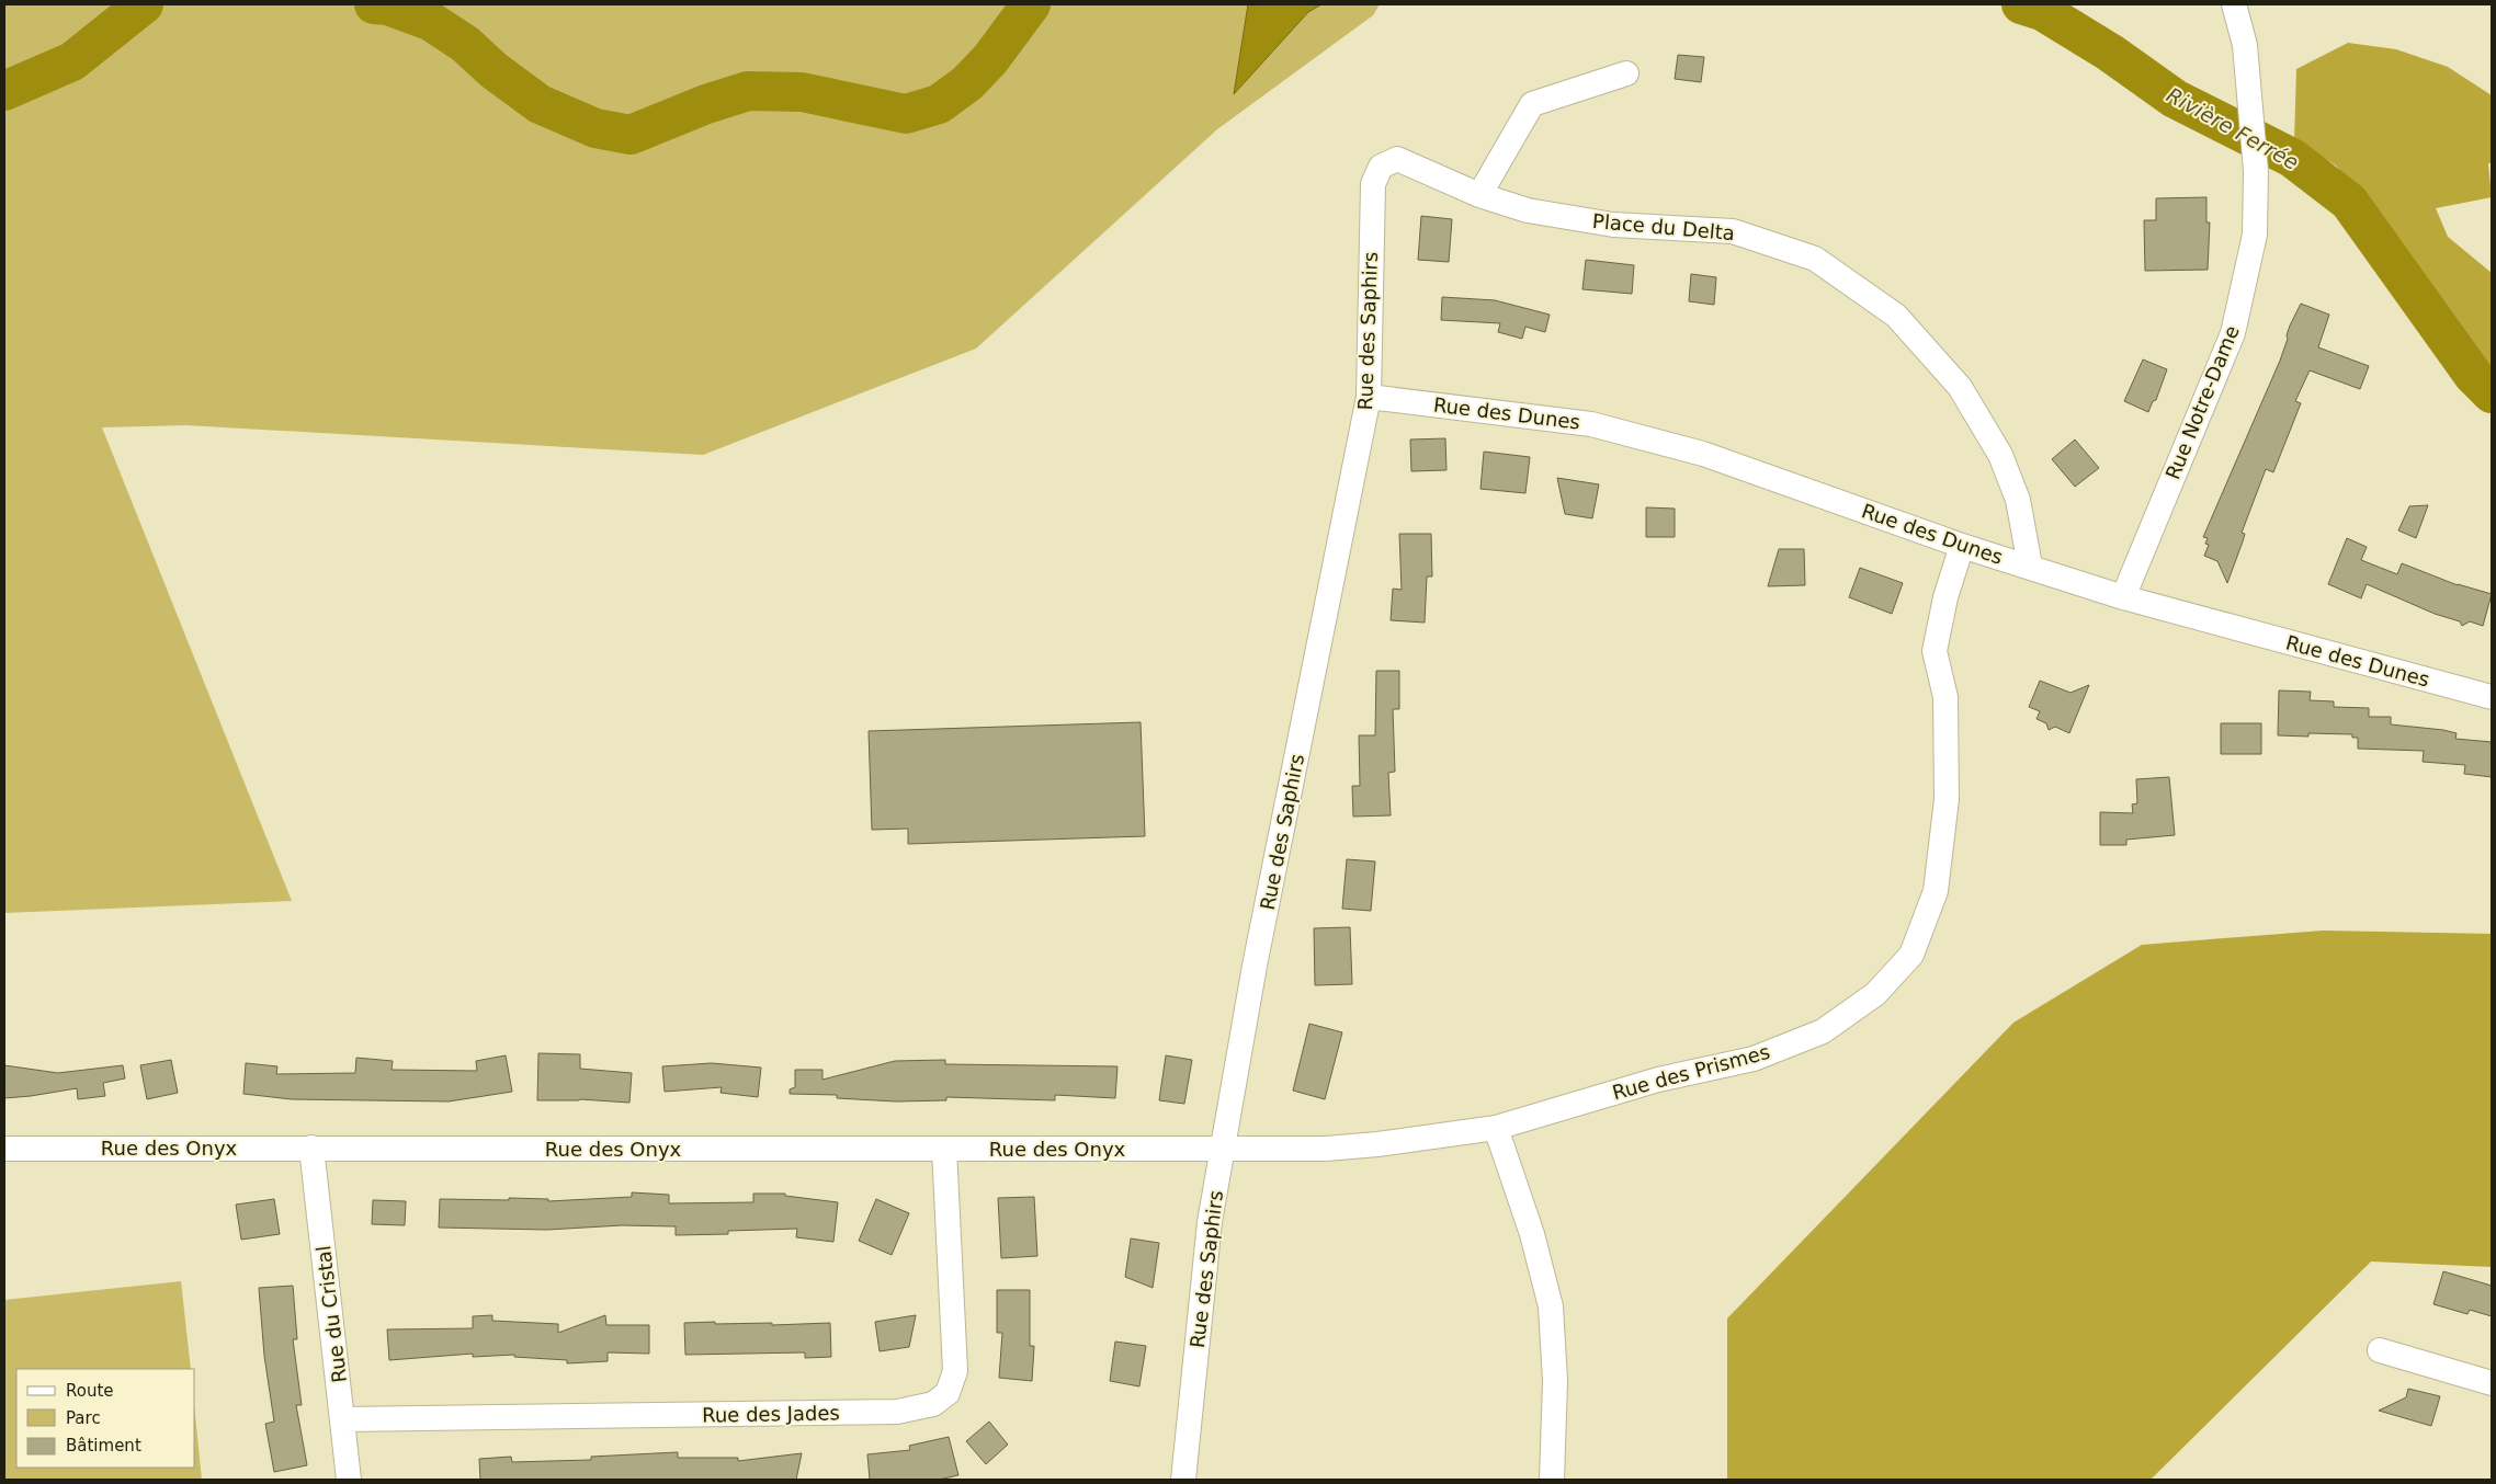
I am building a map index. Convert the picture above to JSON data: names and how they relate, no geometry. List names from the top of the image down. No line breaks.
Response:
{"streets":{"street":["Place du Delta","Rue des Saphirs","Rue Notre-Dame","Rue des Dunes","Rue des Prismes","Rue des Onyx","Rue du Cristal","Rue des Jades"]},"crossings":[["Place du Delta","Rue des Saphirs"],["Place du Delta","Rue des Dunes"],["Rue des Saphirs","Rue des Dunes"],["Rue des Saphirs","Rue des Prismes"],["Rue des Saphirs","Rue des Onyx"],["Rue Notre-Dame","Rue des Dunes"],["Rue des Dunes","Rue des Prismes"],["Rue des Prismes","Rue des Onyx"],["Rue des Onyx","Rue du Cristal"],["Rue des Onyx","Rue des Jades"],["Rue du Cristal","Rue des Jades"]],"water":["Rivière Ferrée"],"legend":["Route","Parc","Bâtiment"]}
